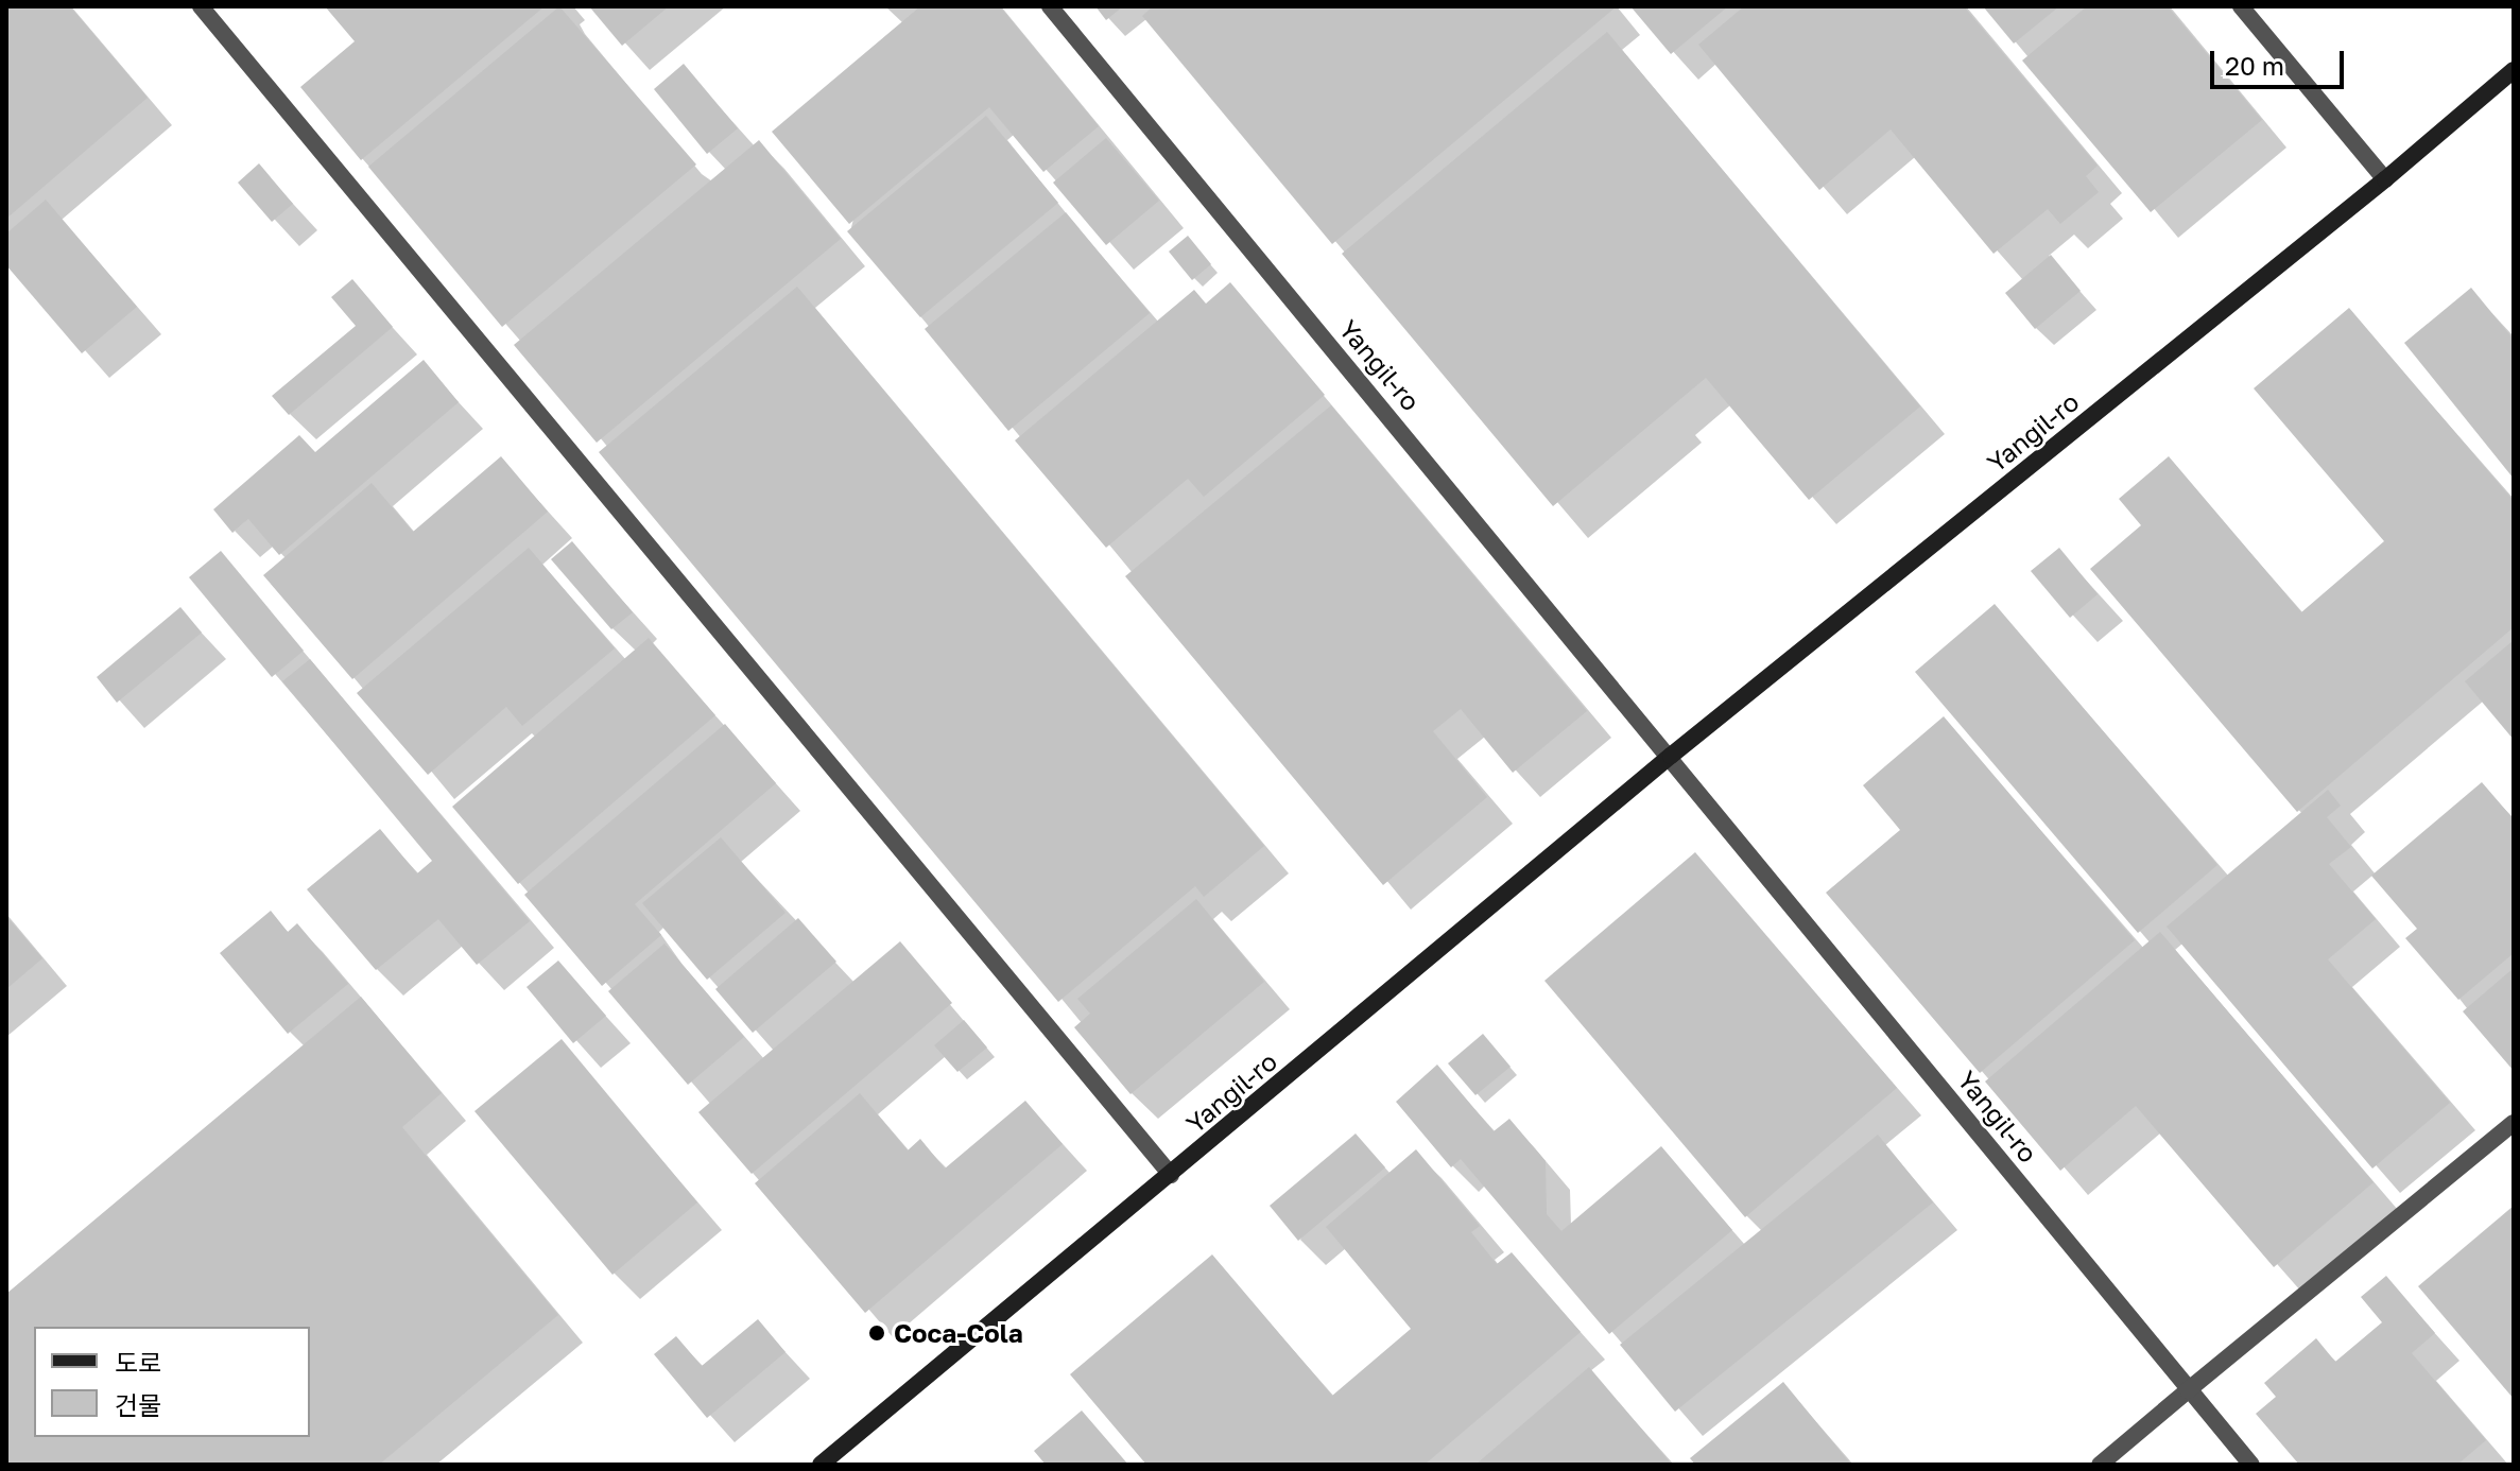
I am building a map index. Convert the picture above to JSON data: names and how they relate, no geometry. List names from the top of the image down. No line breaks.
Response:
{"streets":{"main road":["Yangil-ro"]},"places":["Coca-Cola"],"legend":["도로","건물"],"scale_bar":"20 m"}
